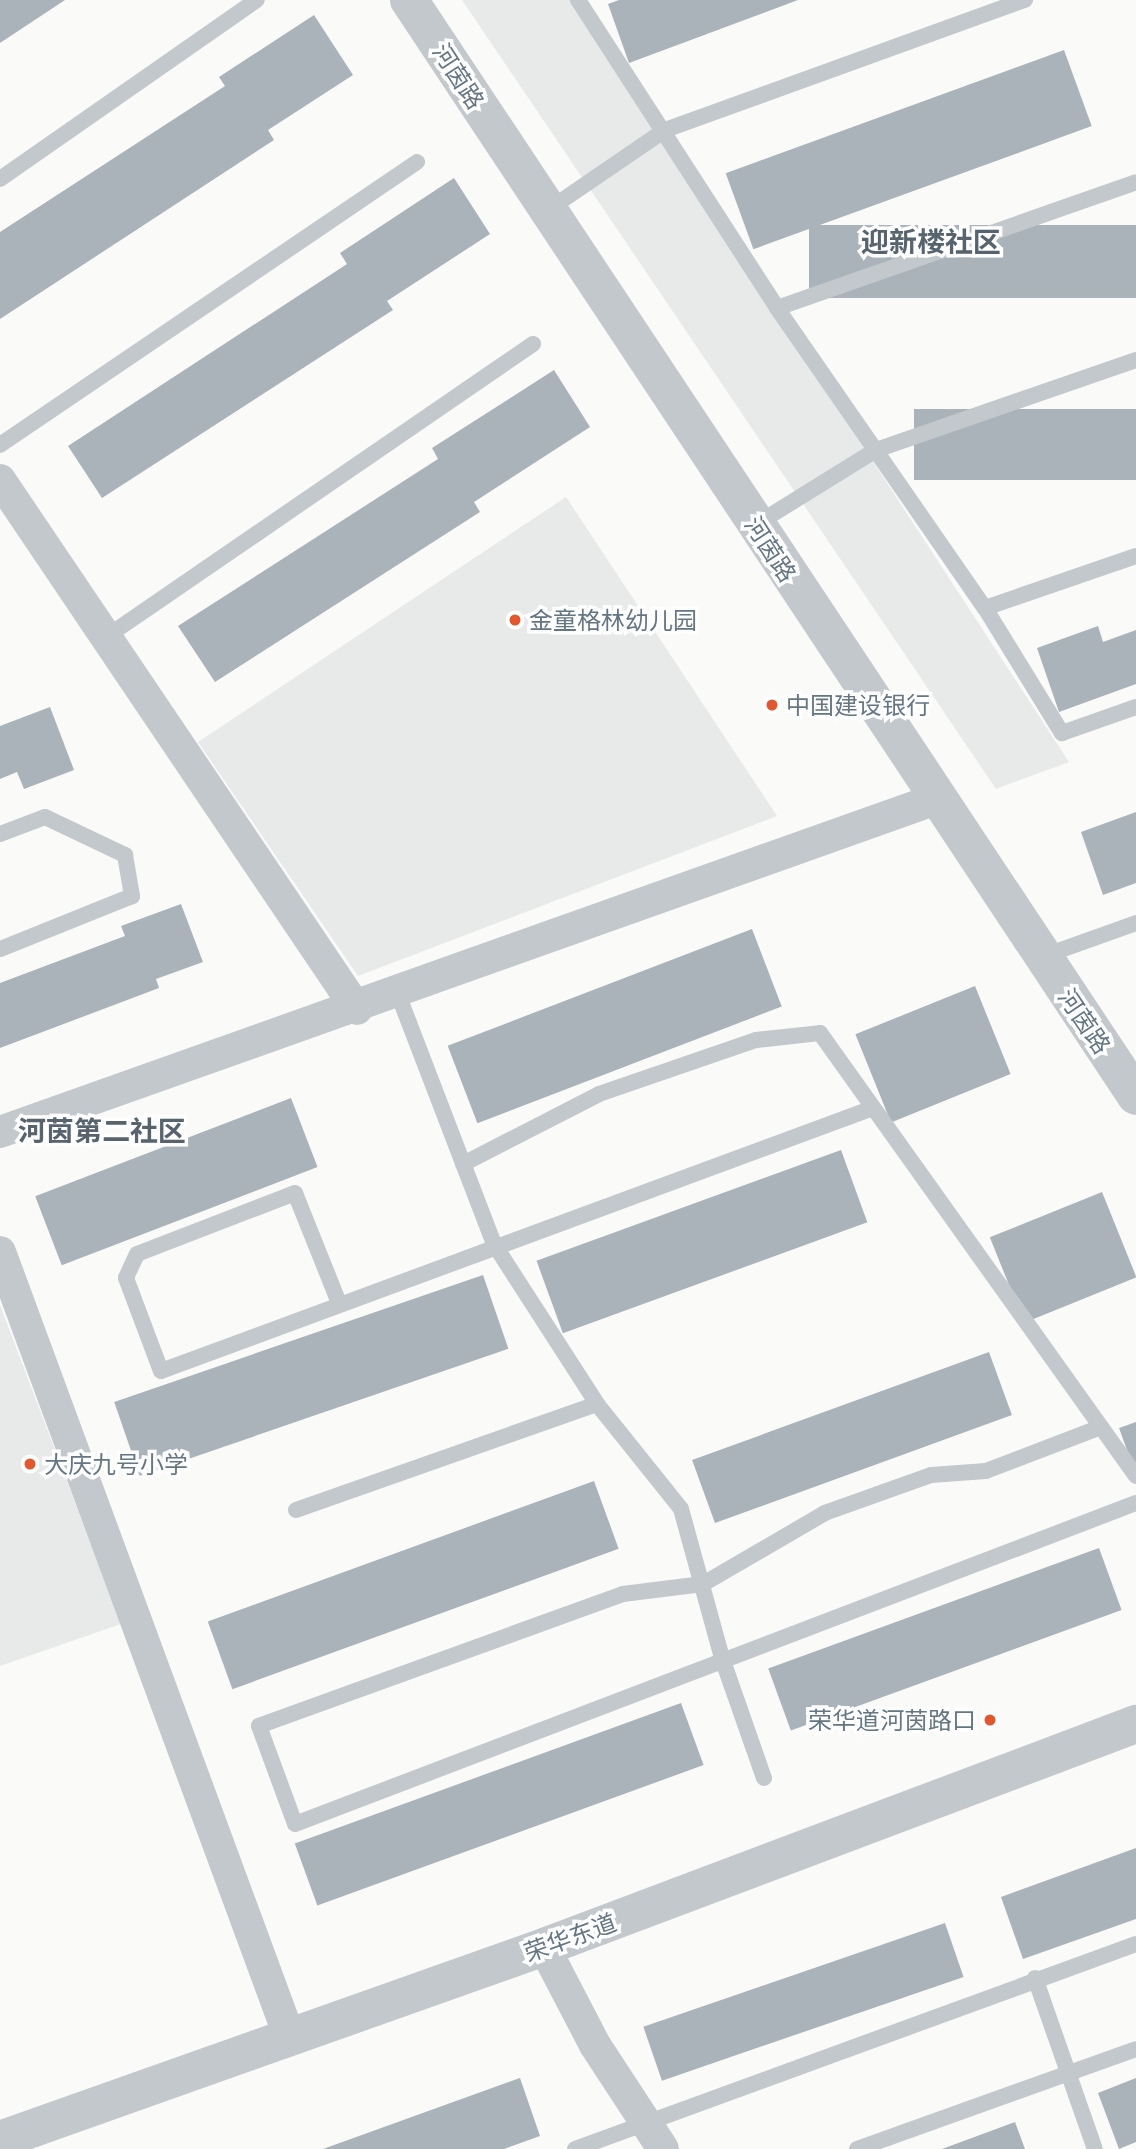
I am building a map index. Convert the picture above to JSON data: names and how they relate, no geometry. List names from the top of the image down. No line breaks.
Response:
{"streets":{"street":["河茵路","荣华东道"]},"districts":["迎新楼社区","河茵第二社区"],"places":["金童格林幼儿园","中国建设银行","大庆九号小学","荣华道河茵路口"]}
